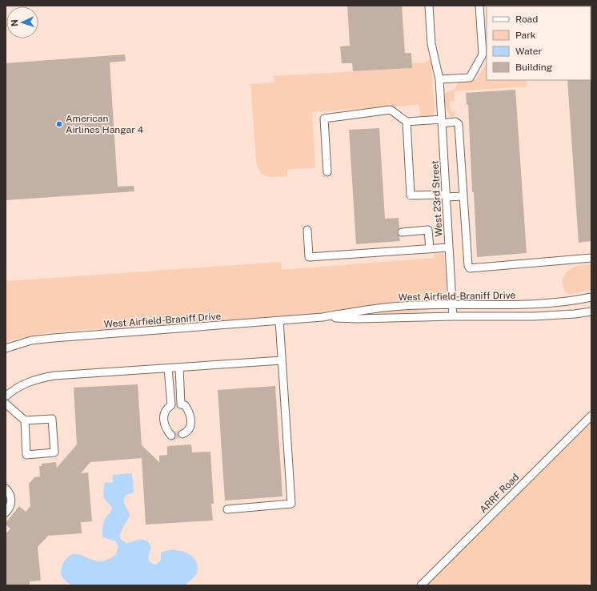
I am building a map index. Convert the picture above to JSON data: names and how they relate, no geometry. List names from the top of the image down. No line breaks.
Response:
{"streets":{"street":["West 23rd Street","West Airfield-Braniff Drive","ARRF Road"]},"crossings":[["West 23rd Street","West Airfield-Braniff Drive"]],"places":["American Airlines Hangar 4"],"legend":["Road","Park","Water","Building"],"north":"left"}
